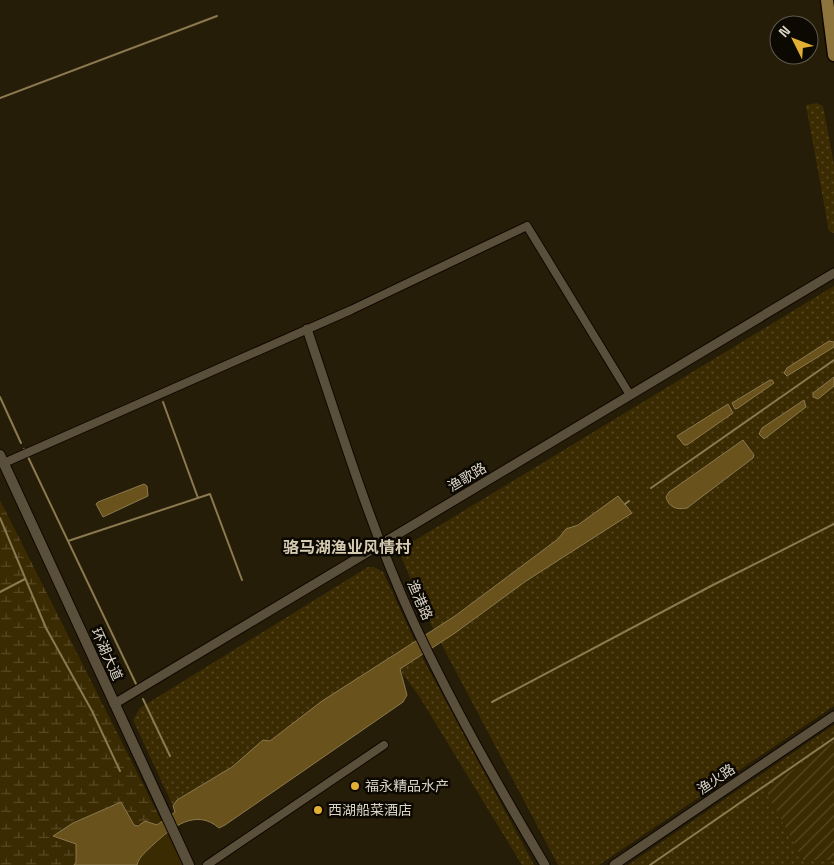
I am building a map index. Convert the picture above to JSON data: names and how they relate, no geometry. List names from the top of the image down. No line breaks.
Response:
{"streets":{"main road":["环湖大道"],"street":["渔歌路","渔港路","渔火路"]},"crossings":[["渔歌路","渔港路"],["渔歌路","环湖大道"]],"districts":["骆马湖渔业风情村"],"places":["福永精品水产","西湖船菜酒店"],"north":"top left"}
